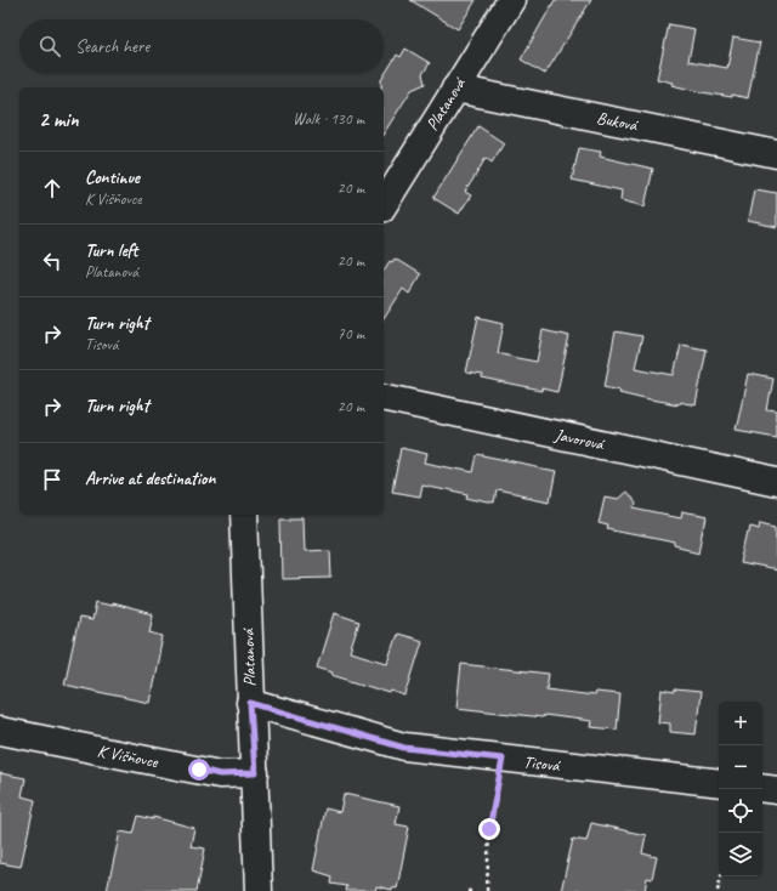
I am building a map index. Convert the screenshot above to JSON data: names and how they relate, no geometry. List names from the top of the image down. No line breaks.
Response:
{"streets":{"street":["Platanová","Buková","Javorová","K Višňovce","Tisová"]},"crossings":[["Platanová","Buková"],["Platanová","K Višňovce"],["Platanová","Tisová"]],"page":{"search":"Search here","heading":["2 min","Walk · 130 m"],"list":[["Continue","K Višňovce","20 m"],["Turn left","Platanová","20 m"],["Turn right","Tisová","70 m"],["Turn right","20 m"],"Arrive at destination"],"map_buttons":["+","−"]}}
